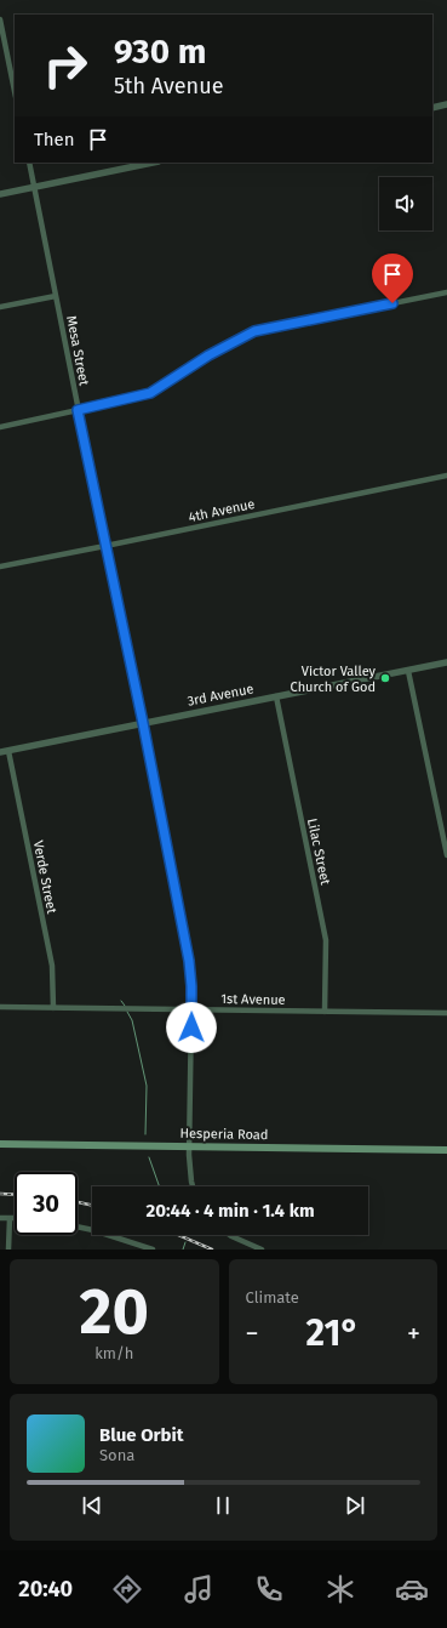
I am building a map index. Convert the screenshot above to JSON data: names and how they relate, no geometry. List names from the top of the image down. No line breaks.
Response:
{"streets":{"main road":["Hesperia Road"],"street":["Mesa Street","4th Avenue","3rd Avenue","Lilac Street","Verde Street","1st Avenue"]},"crossings":[["Mesa Street","4th Avenue"],["Mesa Street","3rd Avenue"],["Mesa Street","1st Avenue"],["Mesa Street","Hesperia Road"],["3rd Avenue","Lilac Street"],["3rd Avenue","Verde Street"],["Lilac Street","1st Avenue"],["Verde Street","1st Avenue"]],"places":["Victor Valley Church of God"],"page":{"turn":["930 m","5th Avenue"],"then":"Then","limit":"30","trip":"20:44 · 4 min · 1.4 km","tile":[["20","km/h"],"Climate"],"heat":["−","21°","+"],"song":["Blue Orbit","Sona"],"tabs":"20:40"}}
